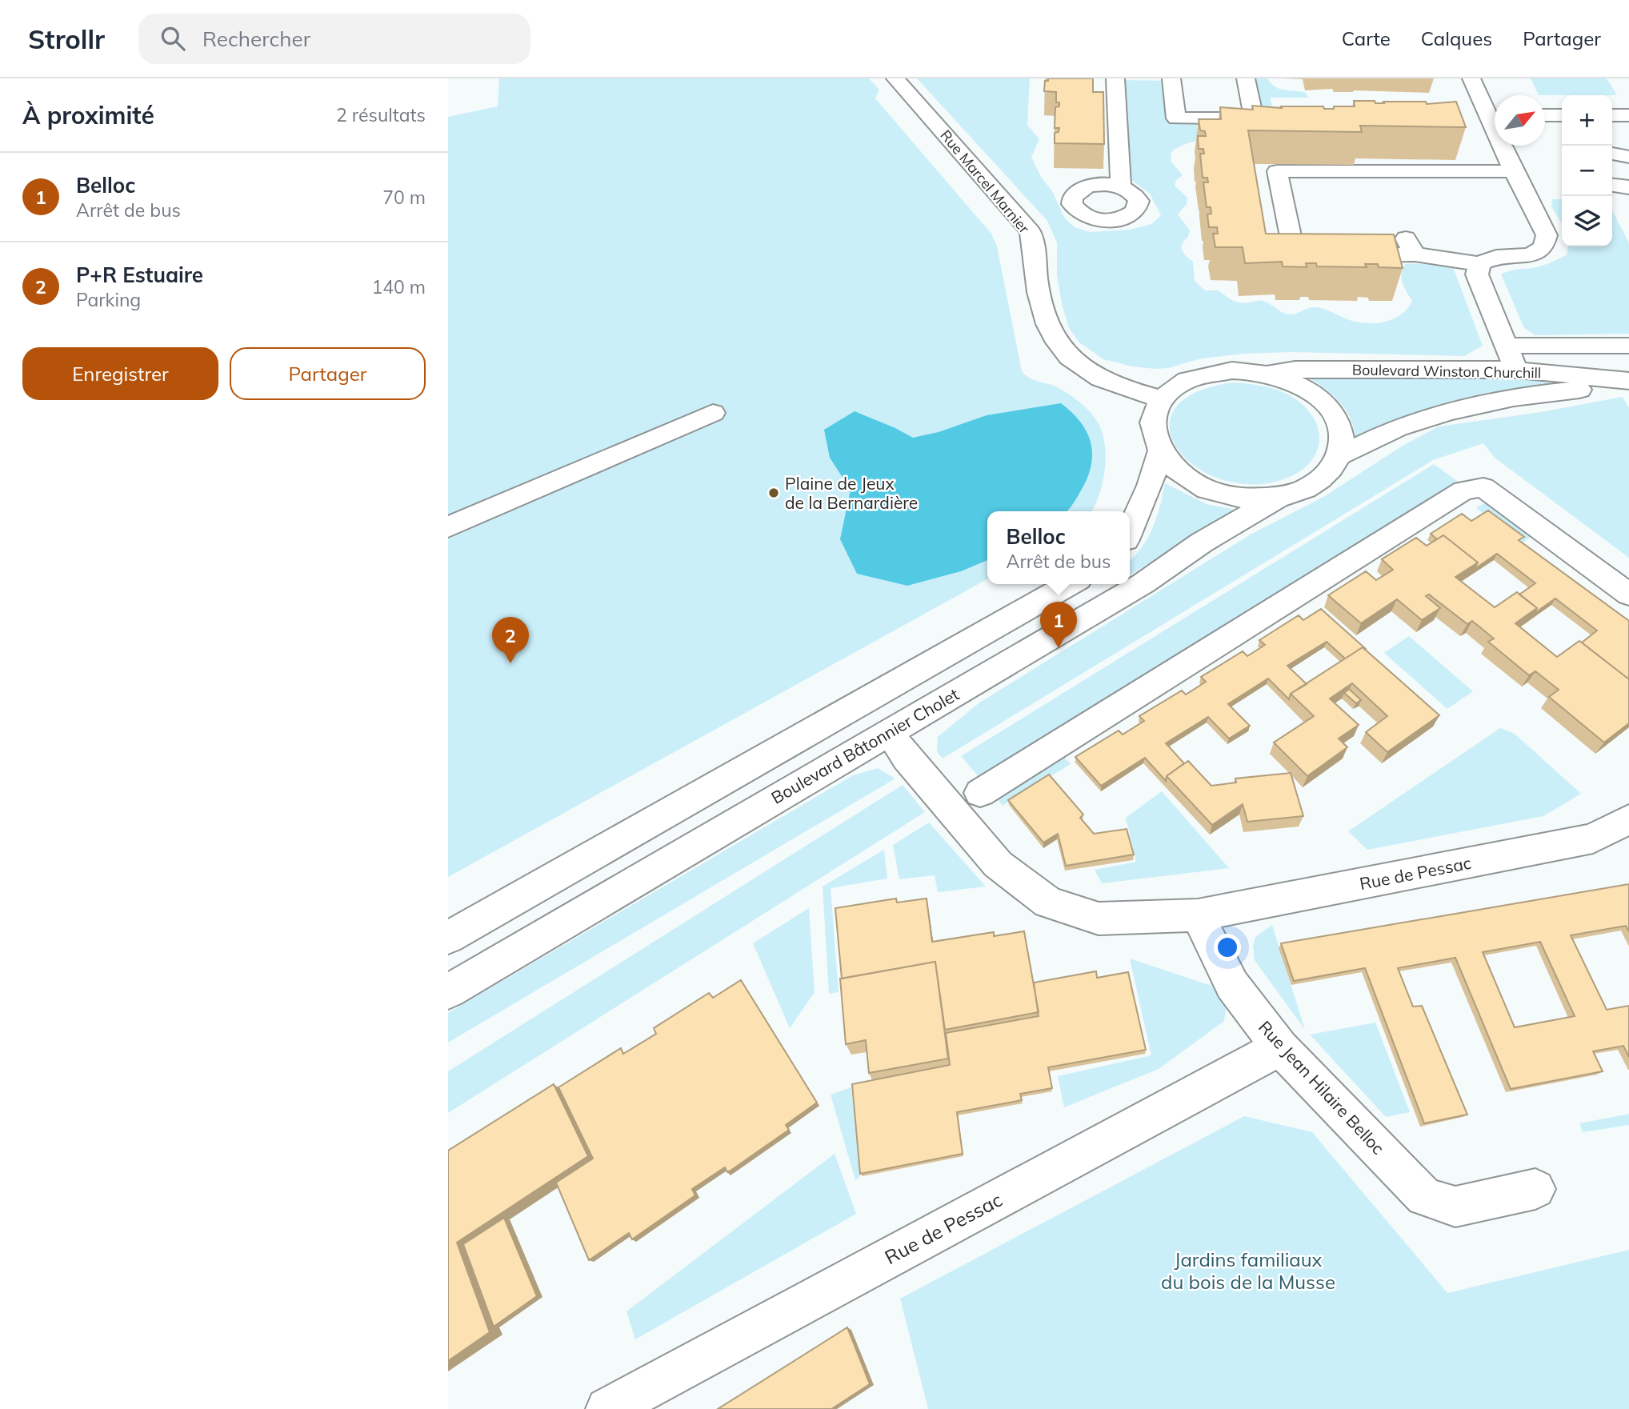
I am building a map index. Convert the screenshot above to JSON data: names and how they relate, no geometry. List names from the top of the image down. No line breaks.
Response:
{"streets":{"street":["Rue Marcel Marnier","Boulevard Winston Churchill","Boulevard Bâtonnier Cholet","Rue de Pessac","Rue Jean Hilaire Belloc"]},"crossings":[["Rue Marcel Marnier","Boulevard Winston Churchill"],["Rue Marcel Marnier","Boulevard Bâtonnier Cholet"],["Boulevard Winston Churchill","Boulevard Bâtonnier Cholet"],["Rue de Pessac","Rue Jean Hilaire Belloc"]],"parks":["Jardins familiaux du bois de la Musse"],"places":["Plaine de Jeux de la Bernardière"],"north":"top right","page":{"header":"Strollr","search":"Rechercher","nav":["Carte","Calques","Partager"],"heading":["À proximité","2 résultats"],"map_buttons":["+","−"],"list":[{"mark":"1","name":"Belloc","note":"Arrêt de bus","value":"70 m"},{"mark":"2","name":"P+R Estuaire","note":"Parking","value":"140 m"}],"buttons":["Enregistrer","Partager"],"popup":["Belloc","Arrêt de bus"],"pins":["1","2"]}}
